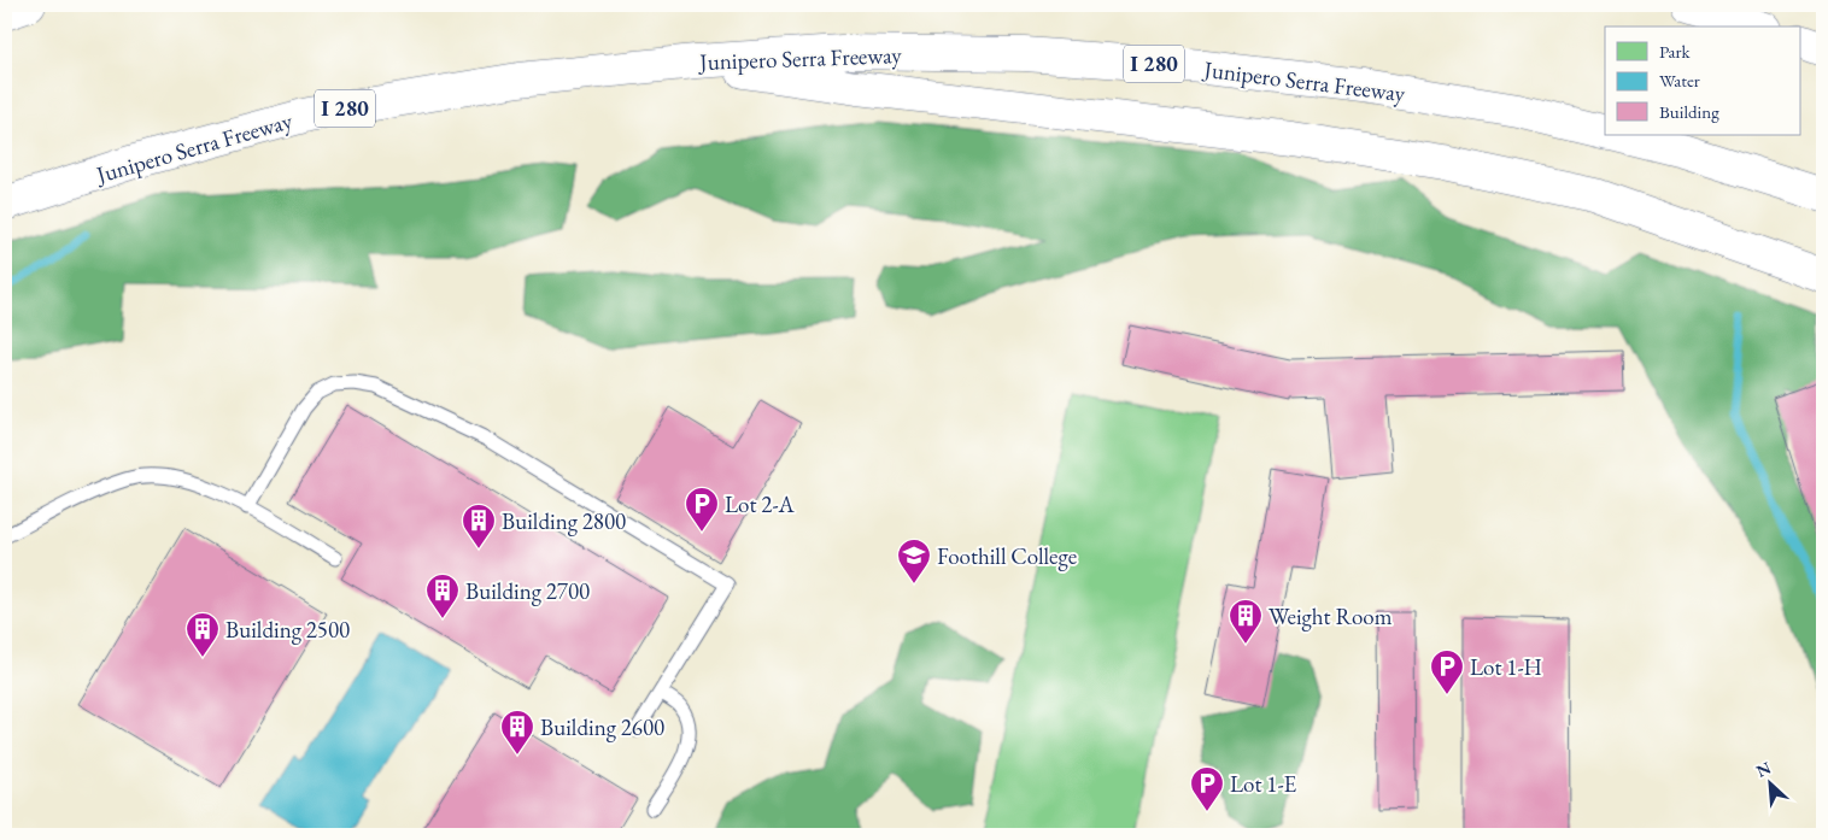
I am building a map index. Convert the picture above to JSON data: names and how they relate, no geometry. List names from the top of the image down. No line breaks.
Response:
{"streets":{"highway":["Junipero Serra Freeway","I 280"]},"places":{"parking":["Lot 2-A","Lot 1-H","Lot 1-E"],"building":["Building 2800","Building 2700","Weight Room","Building 2500","Building 2600"],"school or university":["Foothill College"]},"legend":["Park","Water","Building"],"north":"top left"}
